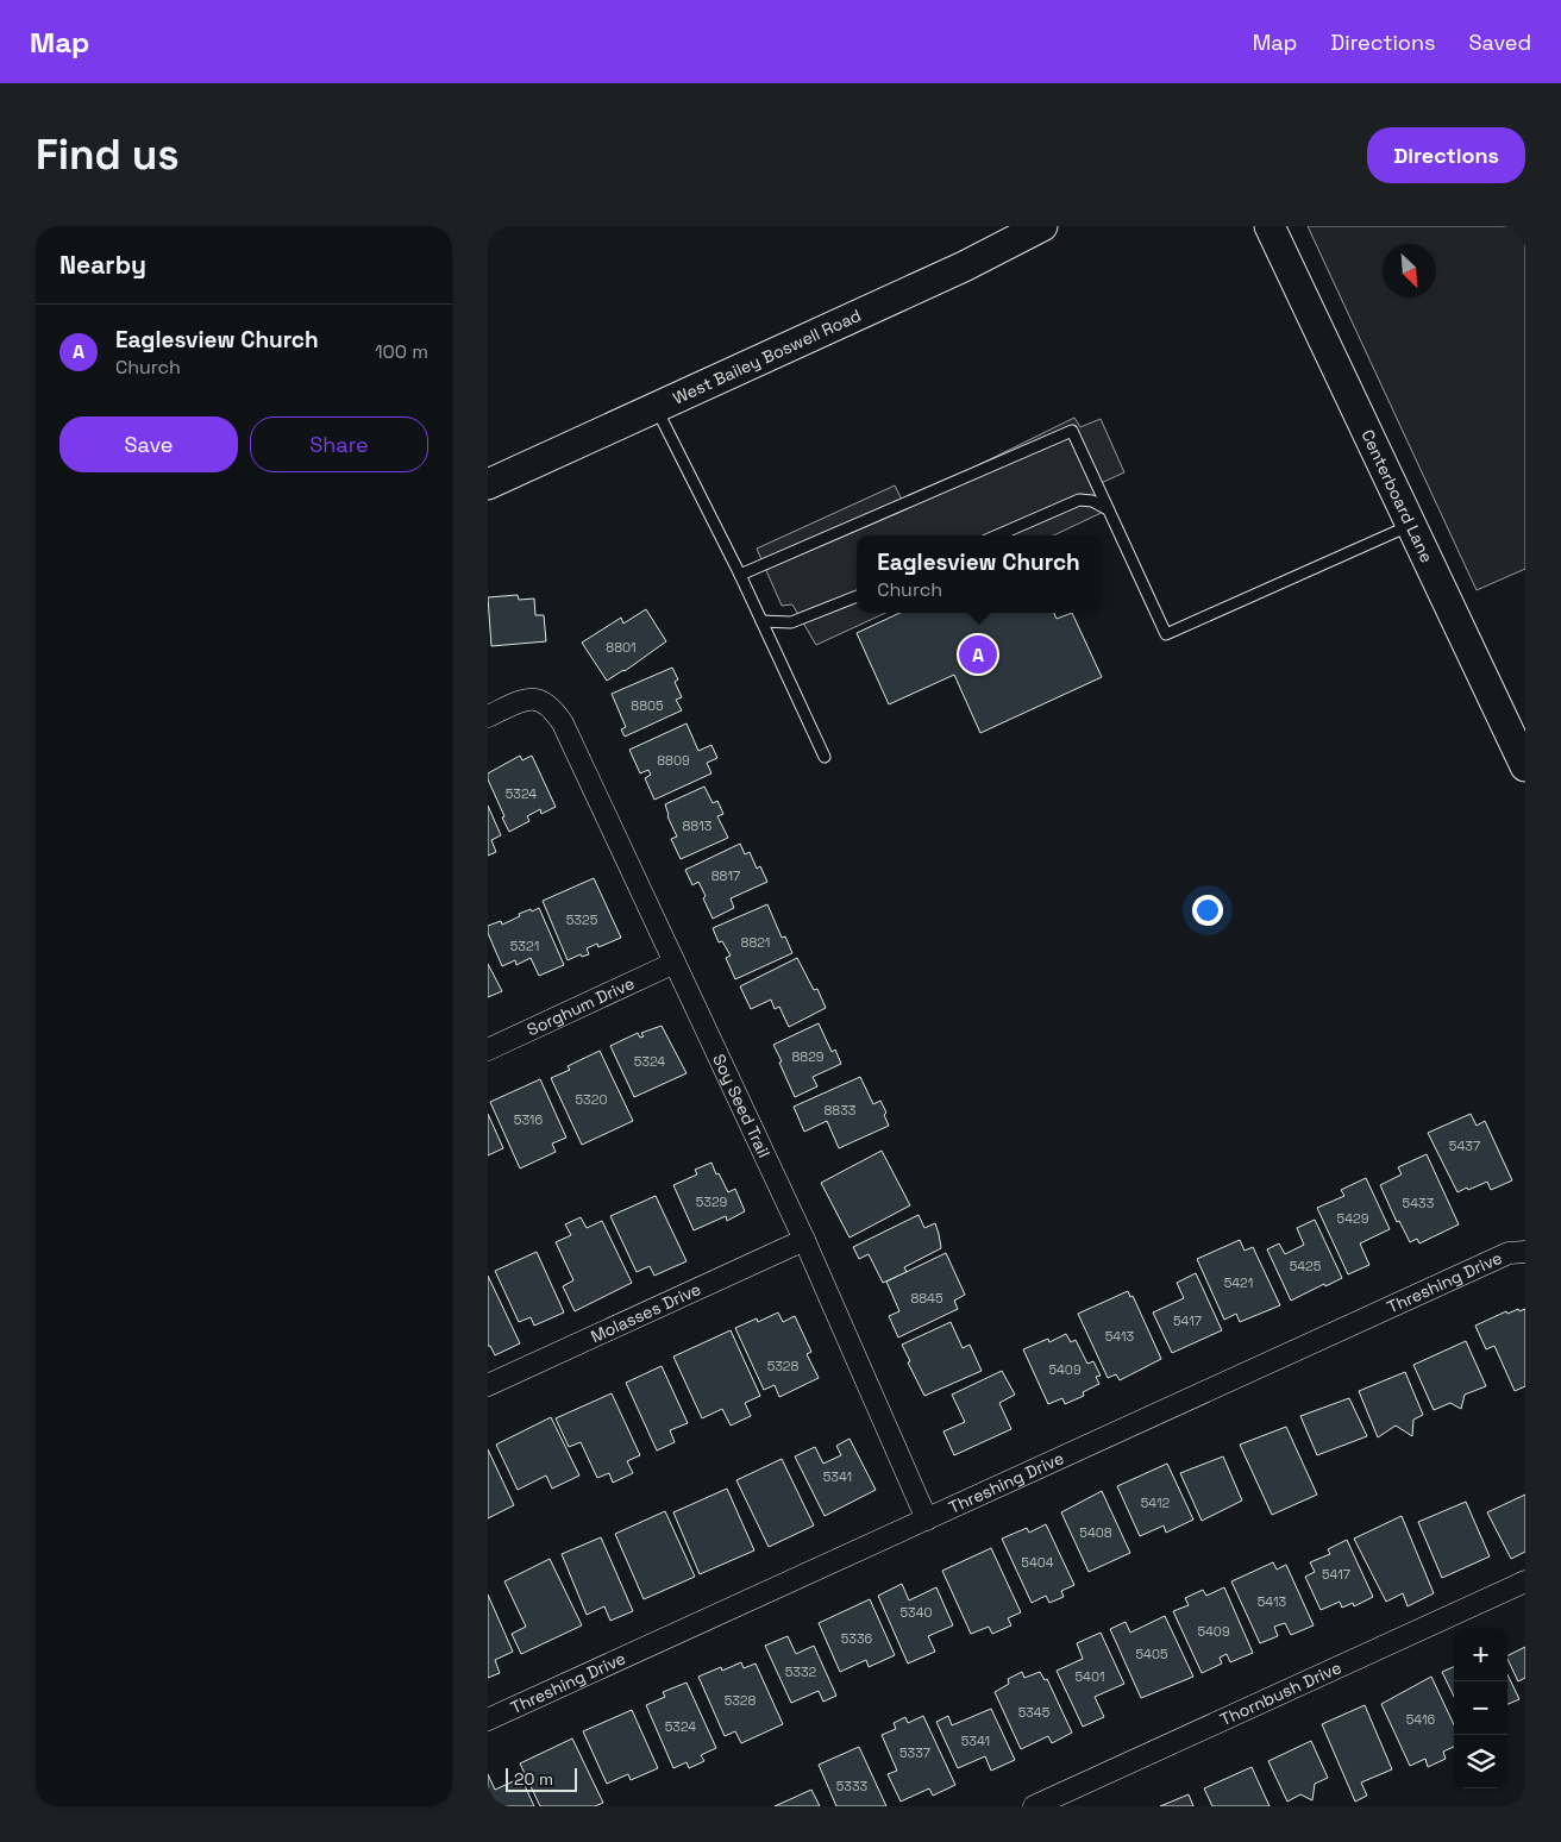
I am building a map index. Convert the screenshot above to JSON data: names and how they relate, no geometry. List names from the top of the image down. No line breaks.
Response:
{"streets":{"main road":["West Bailey Boswell Road","Centerboard Lane"],"street":["Sorghum Drive","Soy Seed Trail","Threshing Drive","Molasses Drive","Thornbush Drive"]},"crossings":[["Sorghum Drive","Soy Seed Trail"],["Soy Seed Trail","Threshing Drive"],["Soy Seed Trail","Molasses Drive"]],"house_numbers":["8801","8805","8809","5324","8813","8817","5325","8821","5321","8829","5324","5320","8833","5316","5437","5329","5433","5429","5425","5421","8845","5417","5413","5328","5409","5341","5412","5408","5404","5417","5413","5340","5409","5336","5405","5332","5401","5328","5345","5416","5324","5341","5337","5333"],"scale_bar":"20 m","north":"bottom right","page":{"header":"Map","nav":["Map","Directions","Saved"],"buttons":["Directions",["Save","Share"]],"title":"Find us","heading":"Nearby","list":[{"mark":"A","name":"Eaglesview Church","note":"Church","value":"100 m"}],"popup":["Eaglesview Church","Church"],"pins":"A","map_buttons":["+","−"],"scale":"20 m"}}
